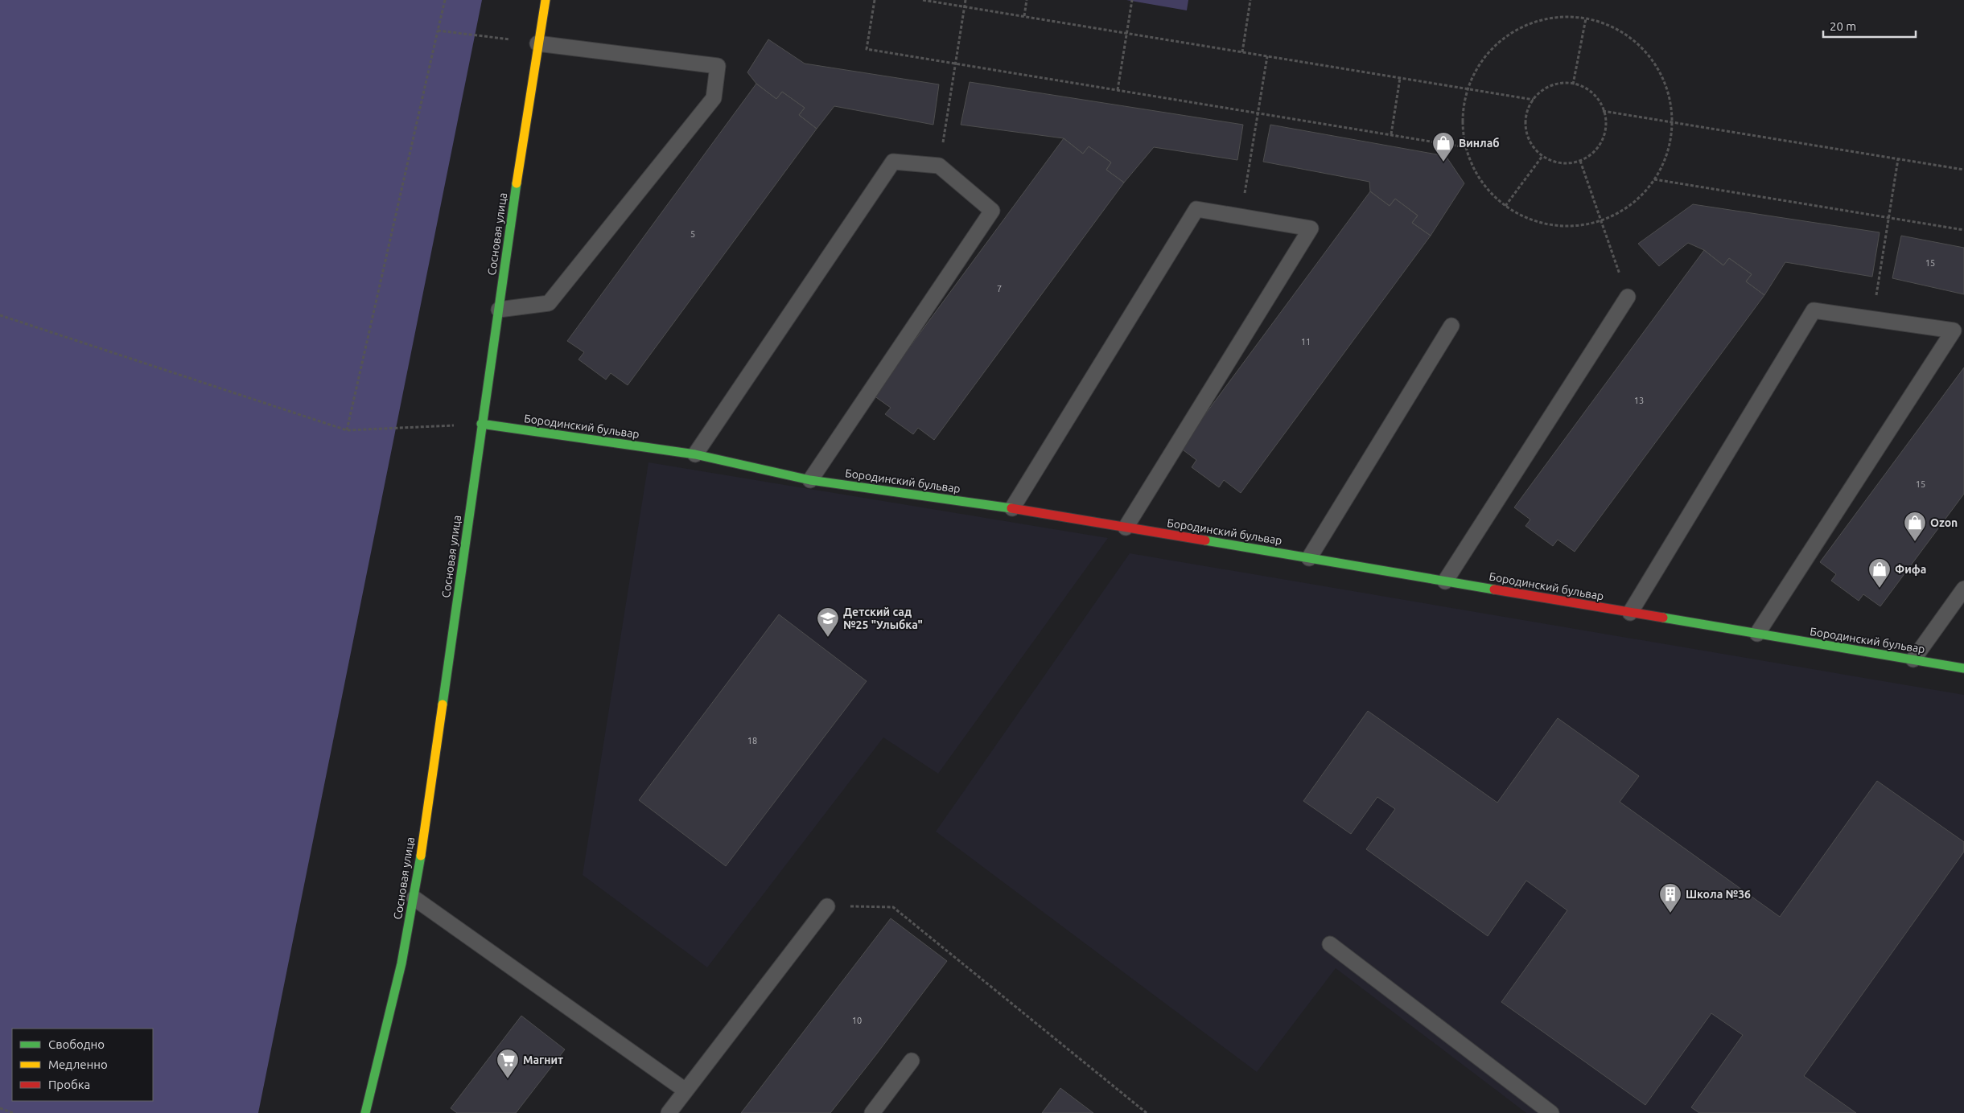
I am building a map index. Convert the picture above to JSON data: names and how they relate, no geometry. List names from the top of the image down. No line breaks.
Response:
{"streets":{"street":["Сосновая улица","Бородинский бульвар"]},"crossings":[["Сосновая улица","Бородинский бульвар"]],"places":{"shop":["Винлаб","Ozon","Фифа"],"school or university":["Детский сад №25 \"Улыбка\""],"building":["Школа №36"],"supermarket":["Магнит"]},"house_numbers":["5","15","7","11","13","15","18","10"],"legend":["Свободно","Медленно","Пробка"],"scale_bar":"20 m"}
